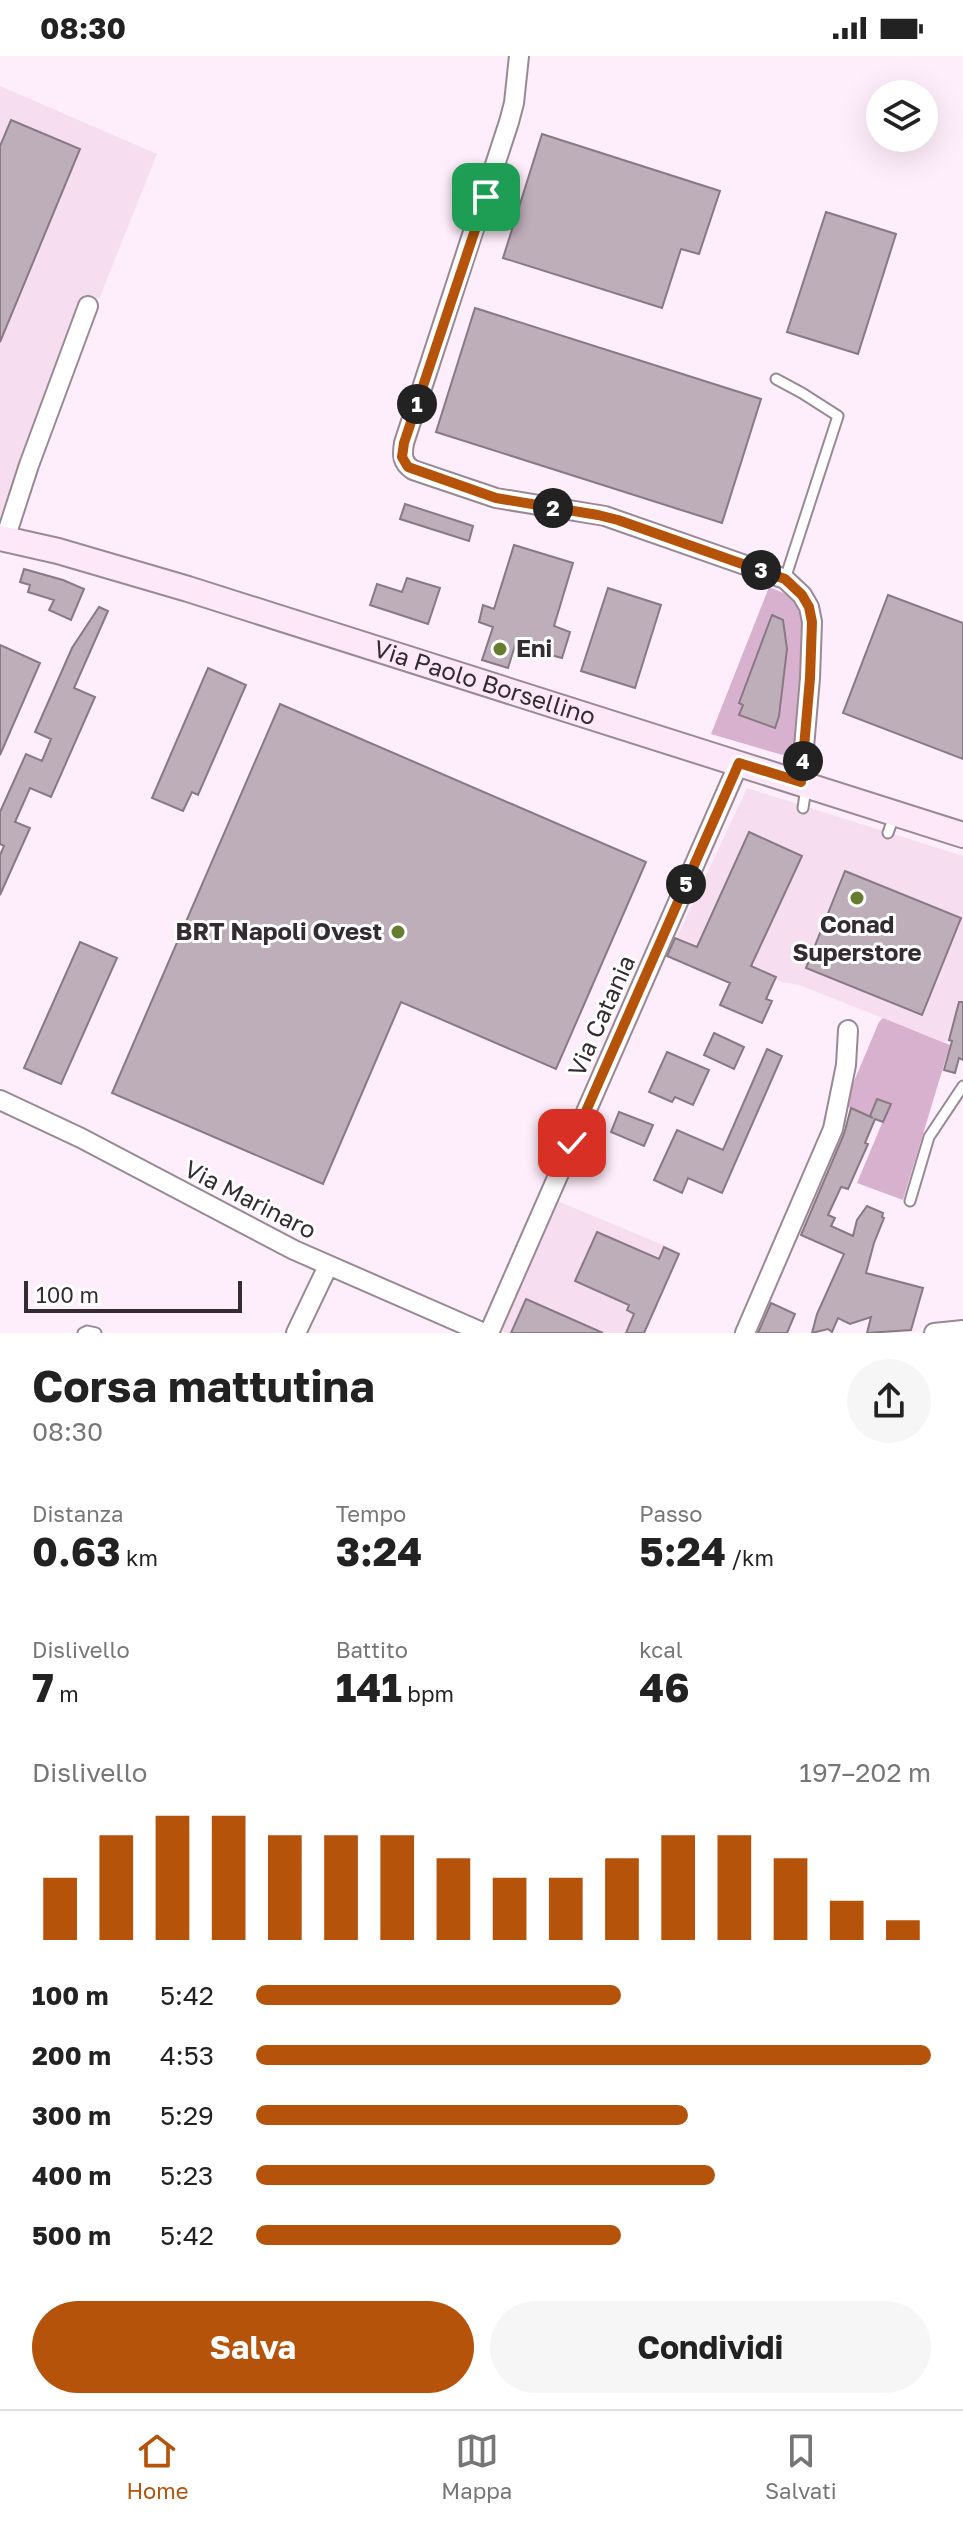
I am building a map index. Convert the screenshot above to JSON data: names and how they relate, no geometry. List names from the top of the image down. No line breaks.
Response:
{"streets":{"main road":["Via Paolo Borsellino"],"street":["Via Catania","Via Marinaro"]},"crossings":[["Via Paolo Borsellino","Via Catania"],["Via Catania","Via Marinaro"]],"places":["Eni","Conad Superstore","BRT Napoli Ovest"],"scale_bar":"100 m","page":{"status":"08:30","pins":["1","2","3","4","5"],"scale":"100 m","heading":["Corsa mattutina","08:30"],"stats":[["Distanza","0.63 km"],["Tempo","3:24"],["Passo","5:24 /km"],["Dislivello","7 m"],["Battito","141 bpm"],["kcal","46"]],"chart":["Dislivello","197–202 m"],"list":[{"name":"100 m","note":"5:42"},{"name":"200 m","note":"4:53"},{"name":"300 m","note":"5:29"},{"name":"400 m","note":"5:23"},{"name":"500 m","note":"5:42"}],"buttons":["Salva","Condividi"],"tabs":["Home","Mappa","Salvati"]}}
